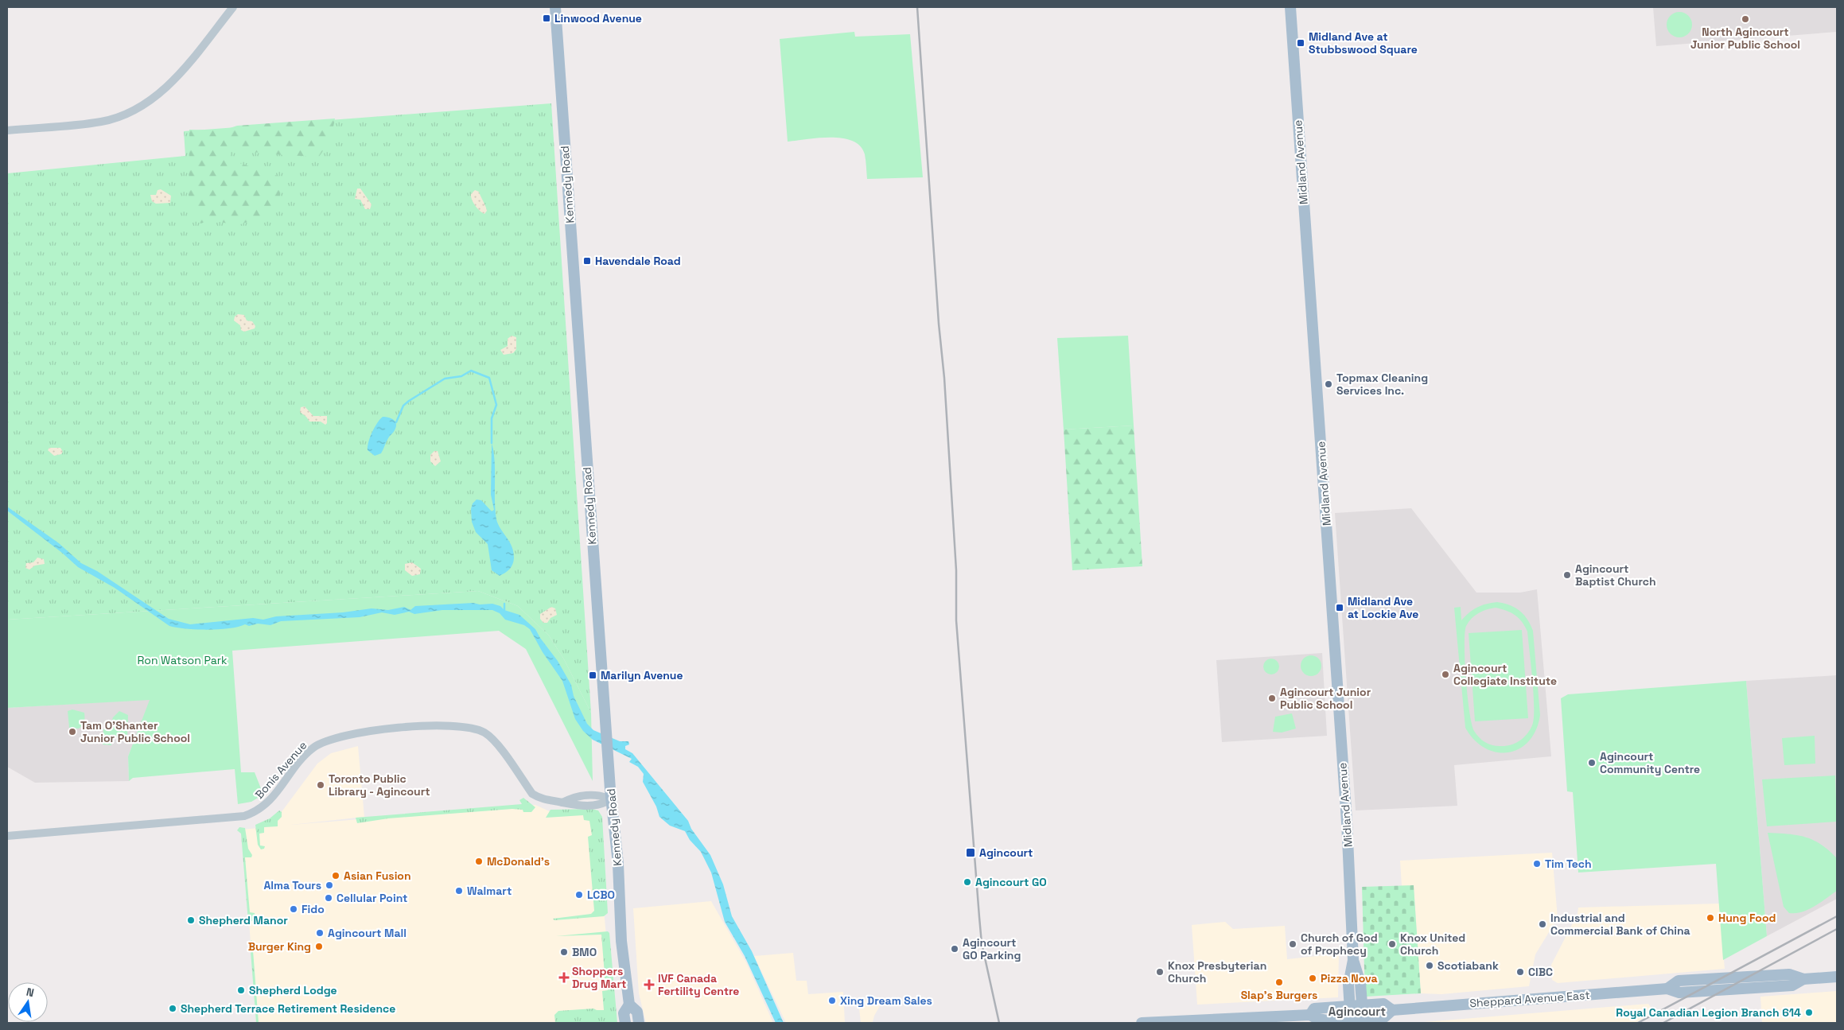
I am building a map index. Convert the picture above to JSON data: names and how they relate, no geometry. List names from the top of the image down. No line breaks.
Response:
{"streets":{"main road":["Midland Avenue","Kennedy Road","Sheppard Avenue East"],"street":["Bonis Avenue"]},"crossings":[["Midland Avenue","Sheppard Avenue East"],["Kennedy Road","Bonis Avenue"]],"districts":["Agincourt"],"parks":["Ron Watson Park"],"places":{"transit":["Linwood Avenue","Midland Ave at Stubbswood Square","Havendale Road","Midland Ave at Lockie Ave","Marilyn Avenue","Agincourt"],"other":["North Agincourt Junior Public School","Topmax Cleaning Services Inc.","Agincourt Baptist Church","Agincourt Collegiate Institute","Agincourt Junior Public School","Tam O'Shanter Junior Public School","Agincourt Community Centre","Toronto Public Library - Agincourt","McDonald's","Tim Tech","Asian Fusion","Agincourt GO","Alma Tours","Walmart","LCBO","Cellular Point","Fido","Hung Food","Shepherd Manor","Industrial and Commercial Bank of China","Agincourt Mall","Church of God of Prophecy","Knox United Church","Burger King","Agincourt GO Parking","BMO","Scotiabank","Knox Presbyterian Church","CIBC","Pizza Nova","Slap’s Burgers","Shepherd Lodge","Xing Dream Sales","Shepherd Terrace Retirement Residence","Royal Canadian Legion Branch 614"],"health":["Shoppers Drug Mart","IVF Canada Fertility Centre"]},"north":"top"}
